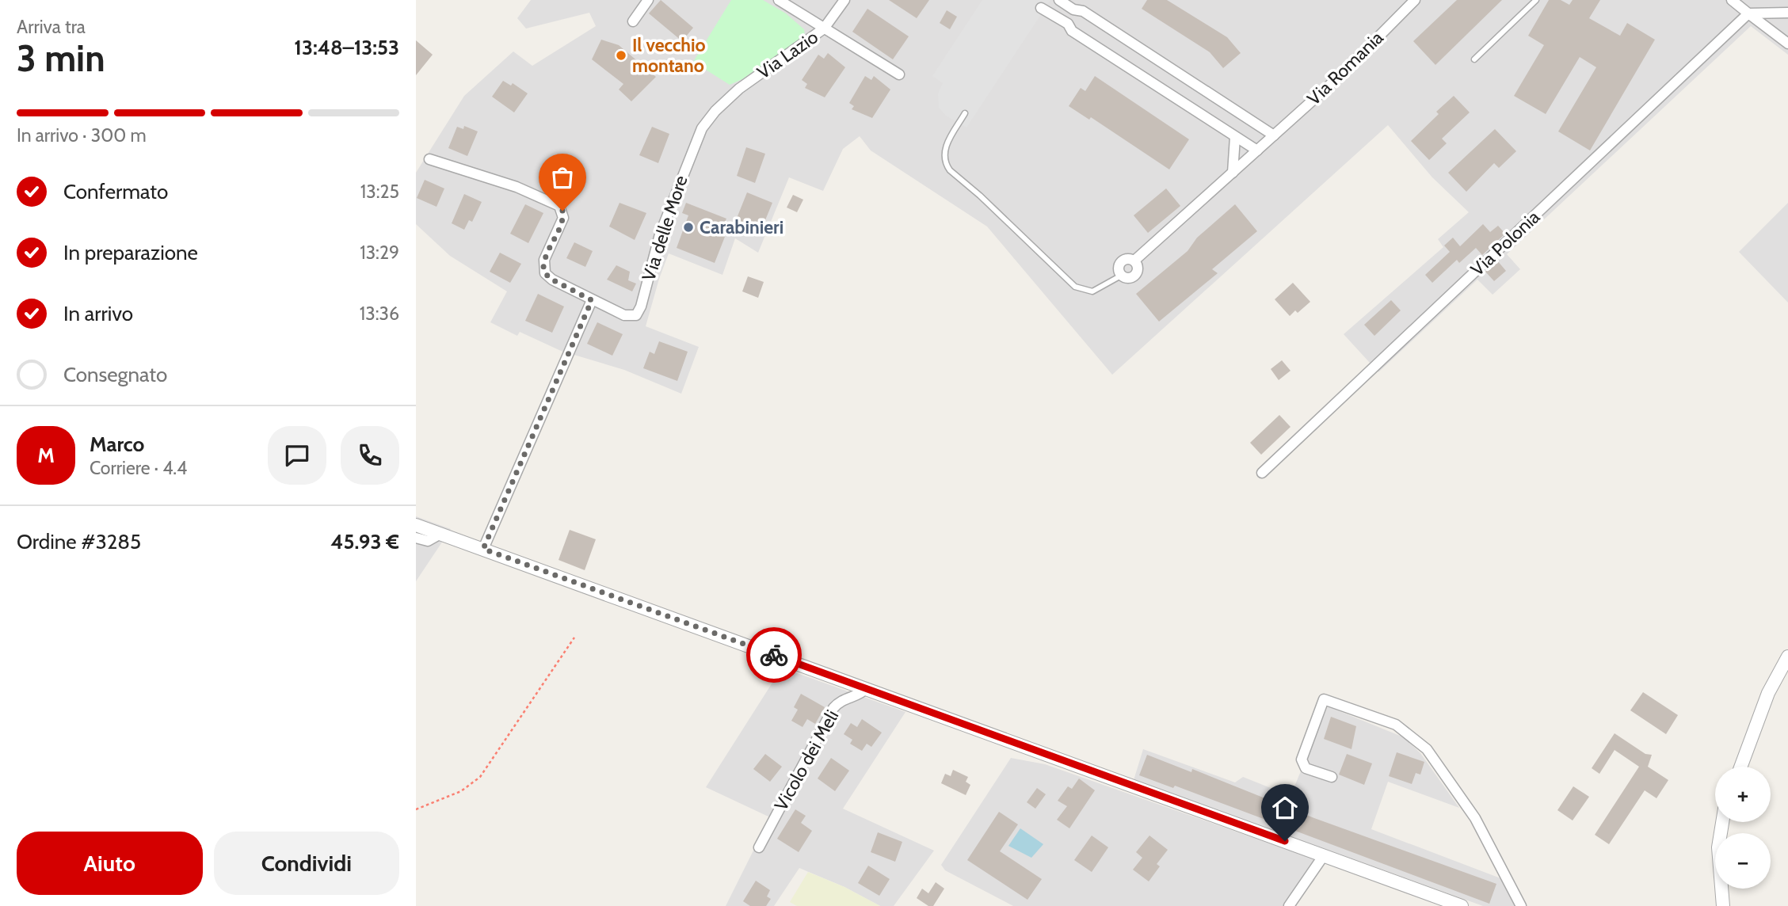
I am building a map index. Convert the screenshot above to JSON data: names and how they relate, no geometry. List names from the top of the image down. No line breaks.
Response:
{"streets":{"street":["Via Lazio","Via Romania","Via delle More","Via Polonia","Vicolo dei Meli"]},"crossings":[["Via Lazio","Via delle More"]],"places":["Il vecchio montano","Carabinieri"],"page":{"heading":["3 min","Arriva tra","13:48–13:53"],"panel":["Marco","Corriere · 4.4","Ordine #3285","45.93 €"],"bar":"In arrivo · 300 m","list":[["Confermato","13:25"],["In preparazione","13:29"],["In arrivo","13:36"],"Consegnato"],"round":"M","map_buttons":["+","−"],"buttons":["Aiuto","Condividi"]}}
